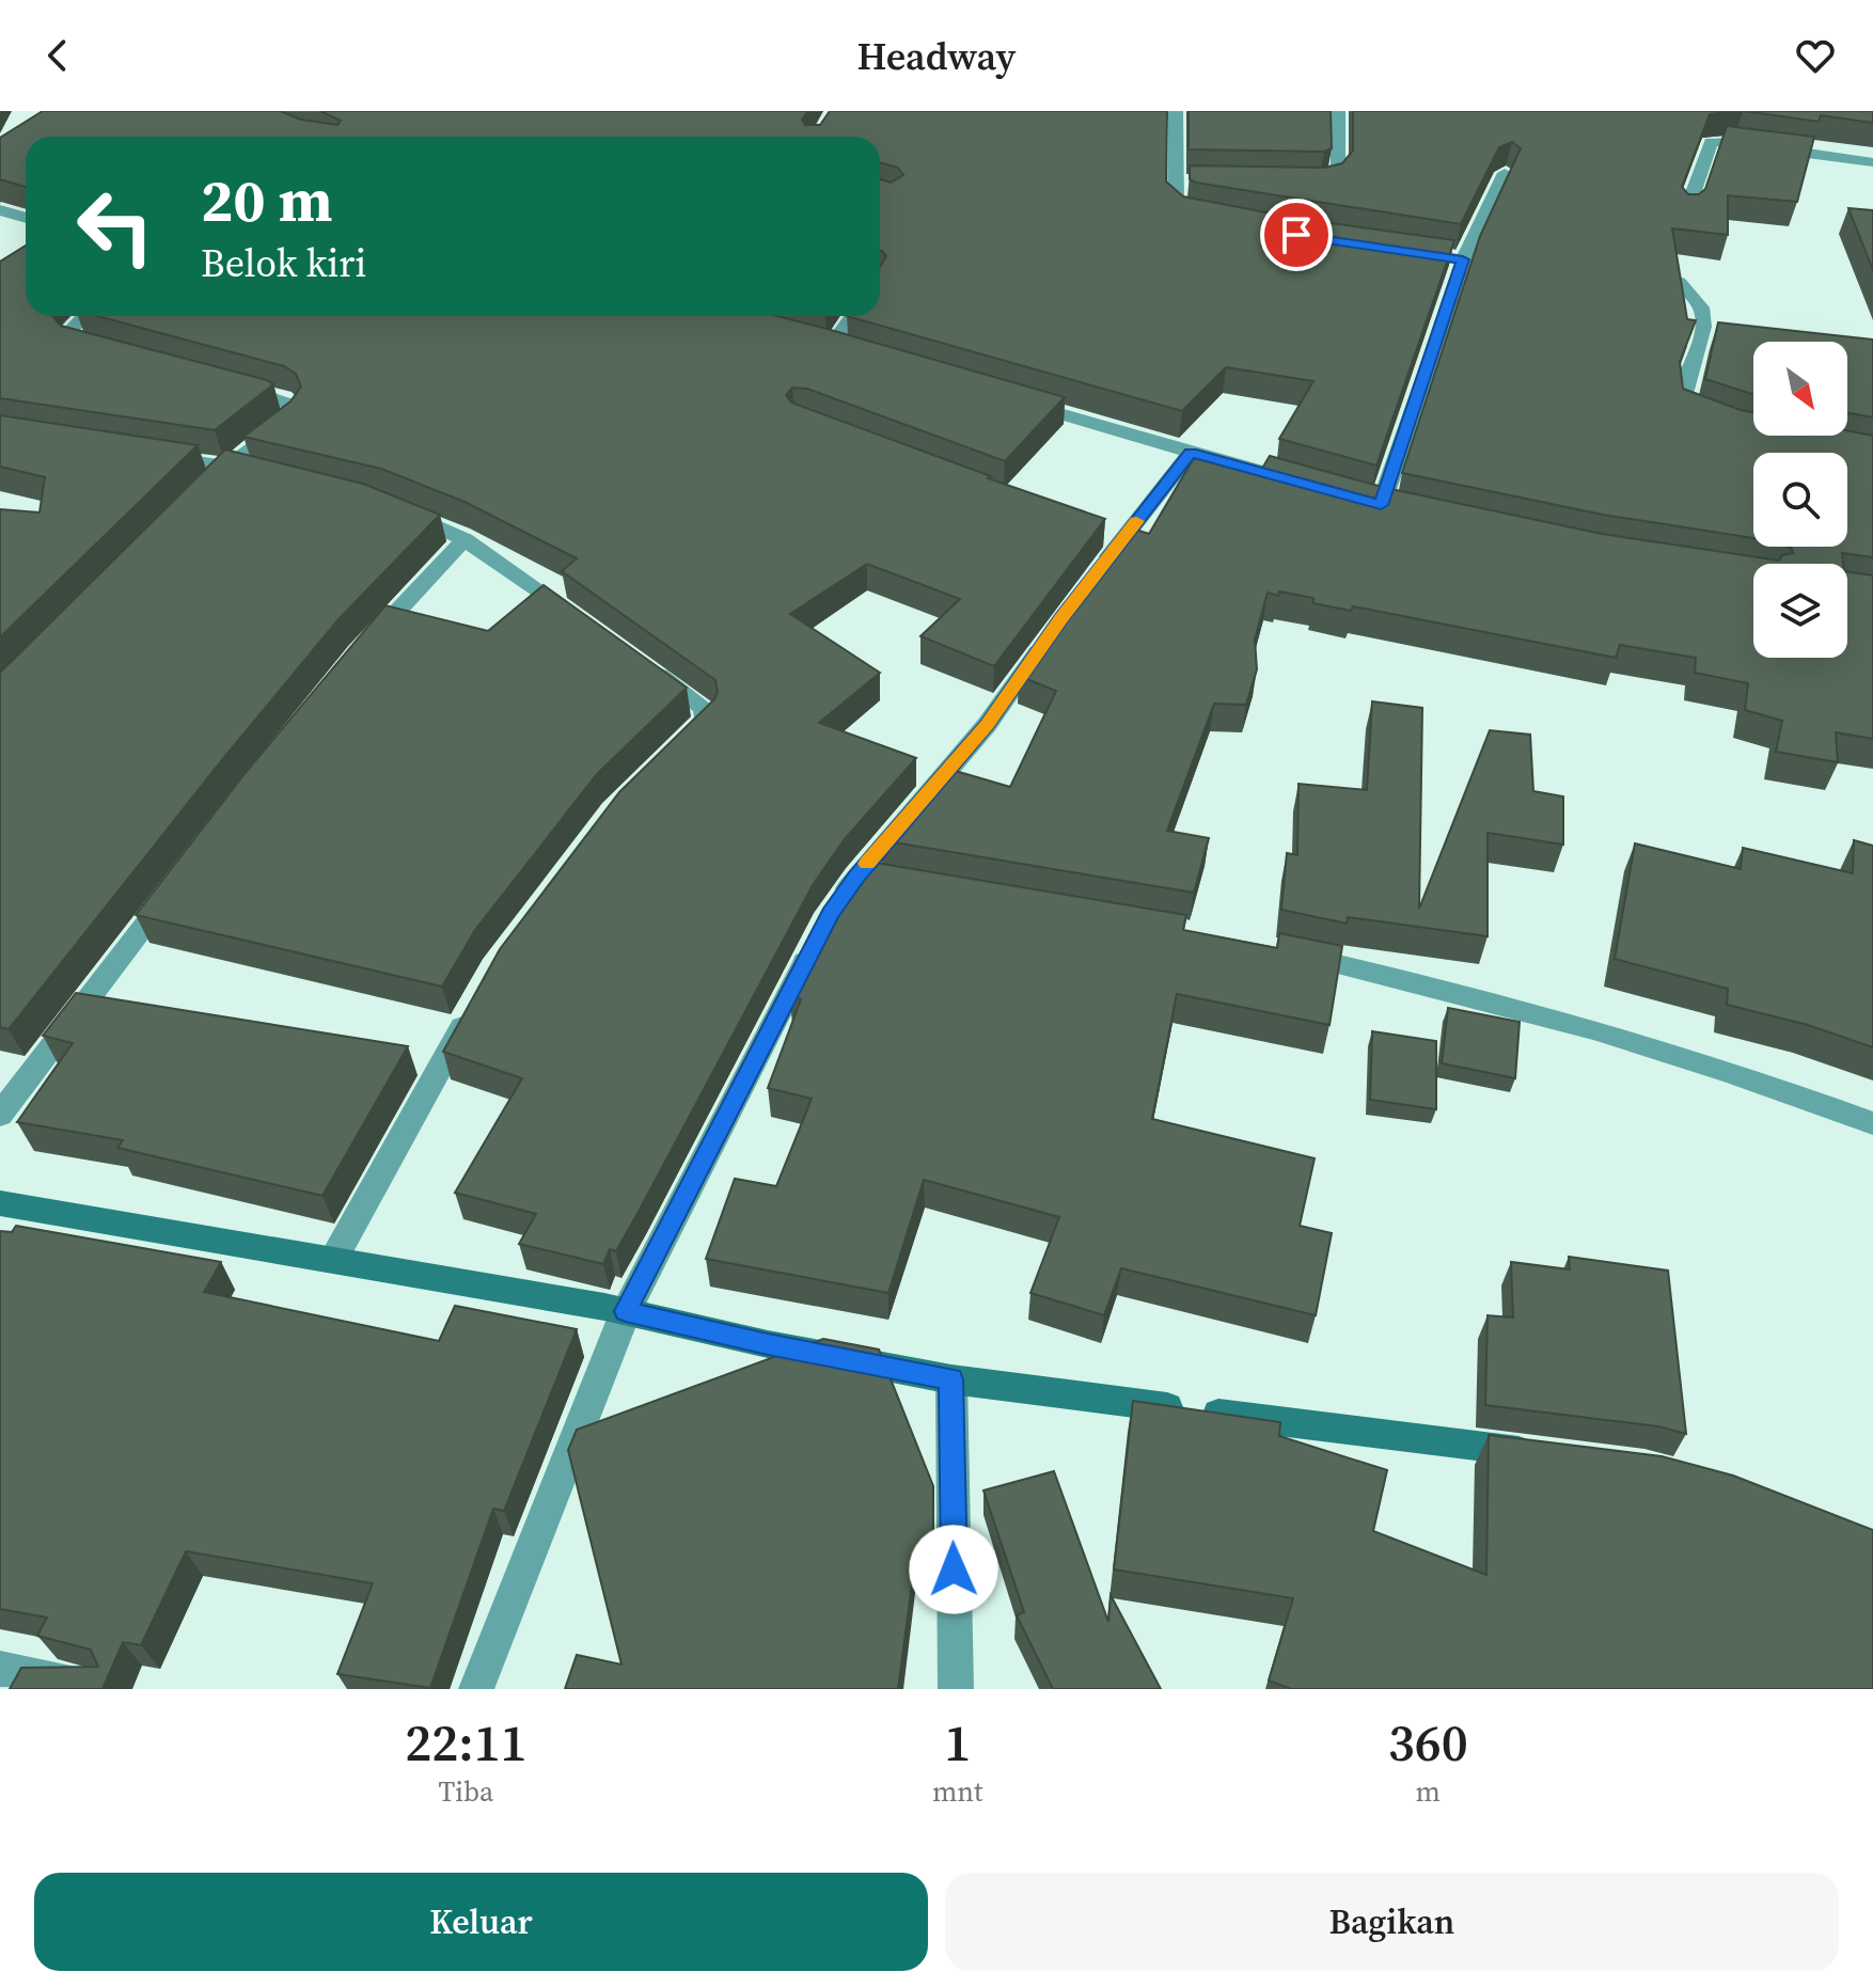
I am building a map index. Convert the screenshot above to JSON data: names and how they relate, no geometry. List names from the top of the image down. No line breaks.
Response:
{"north":"bottom right","page":{"header":"Headway","turn":["20 m","Belok kiri"],"eta":["22:11","Tiba","1","mnt","360","m"],"buttons":["Keluar","Bagikan"]}}
